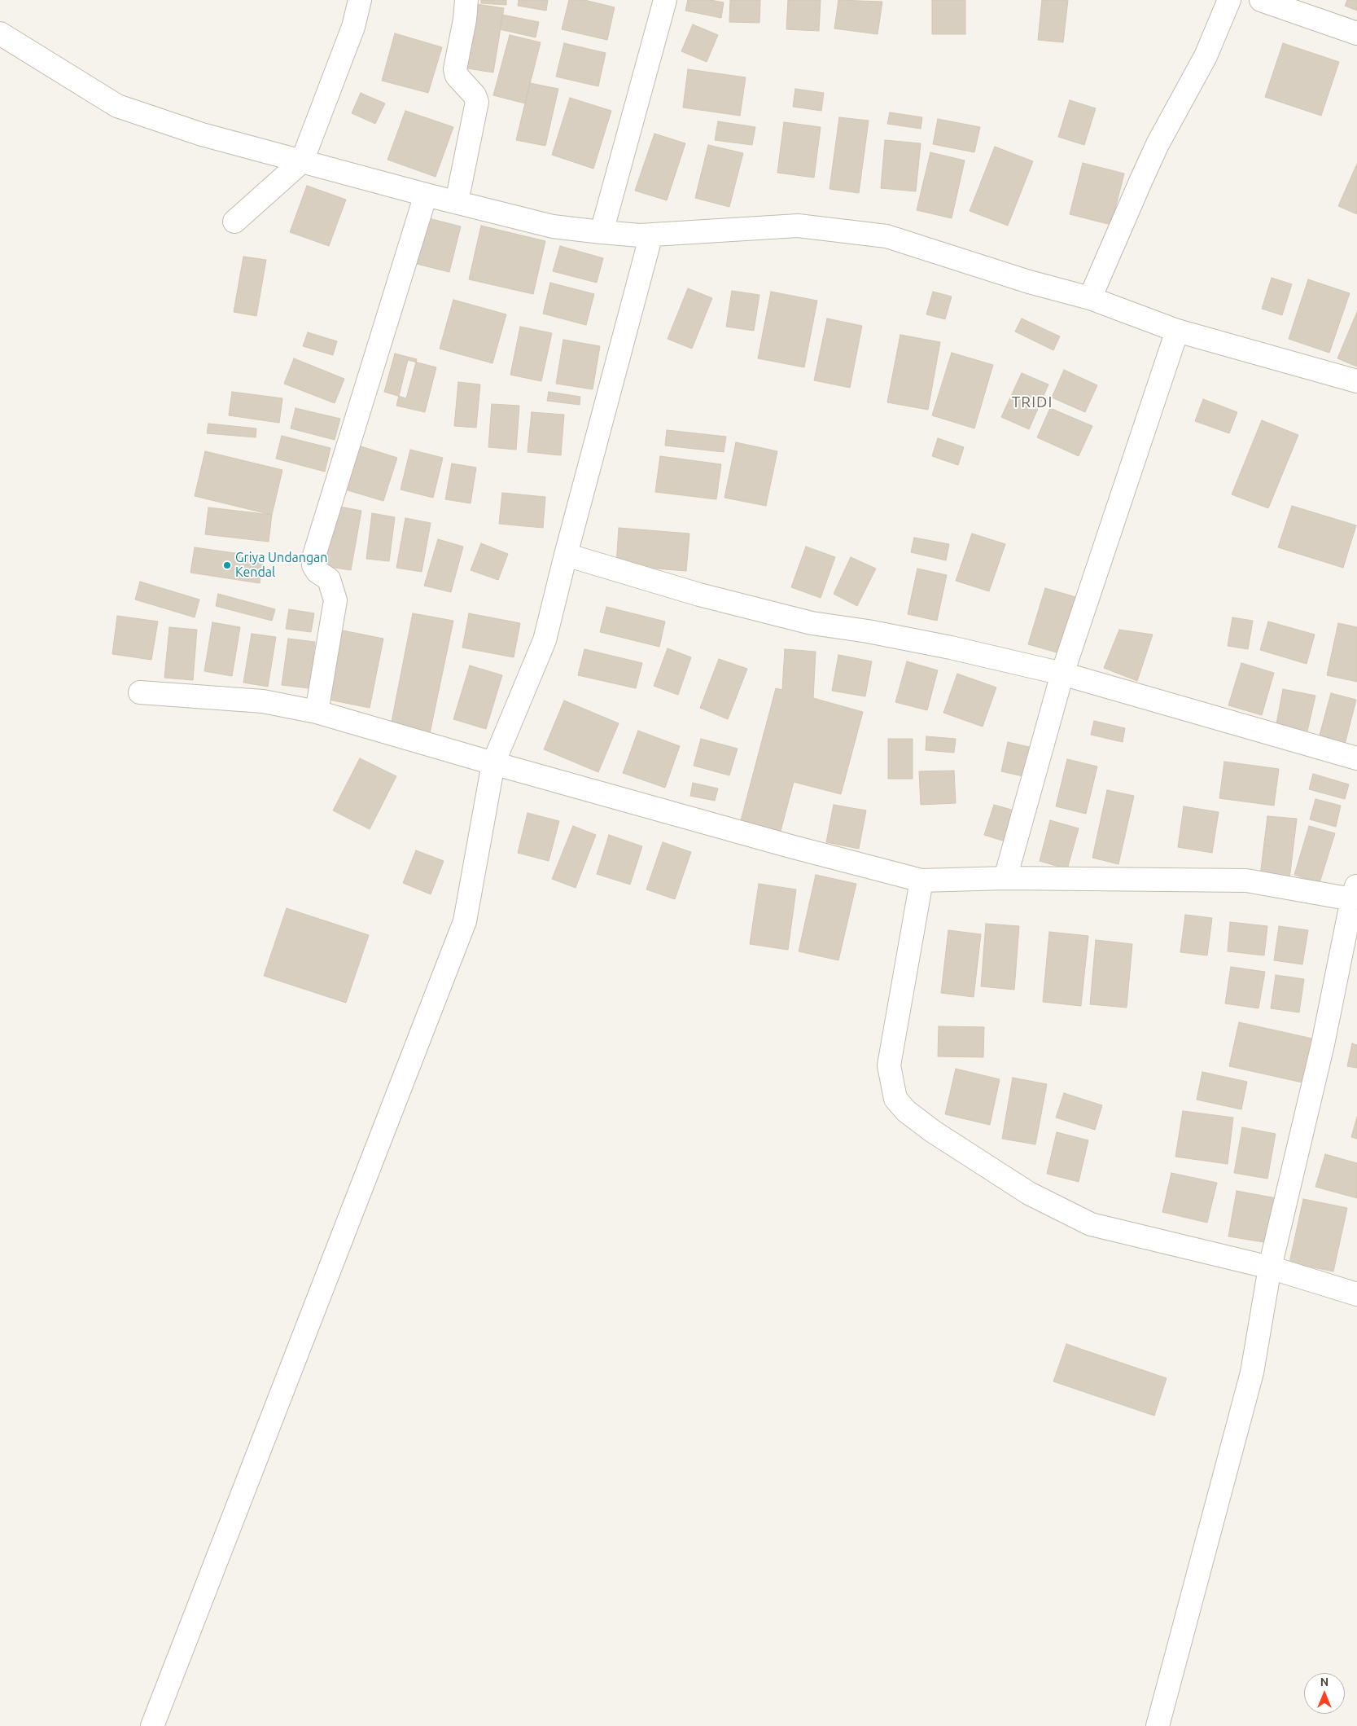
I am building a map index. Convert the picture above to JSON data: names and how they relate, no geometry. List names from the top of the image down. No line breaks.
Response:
{"districts":["TRIDI"],"places":["Griya Undangan Kendal"],"north":"top"}
